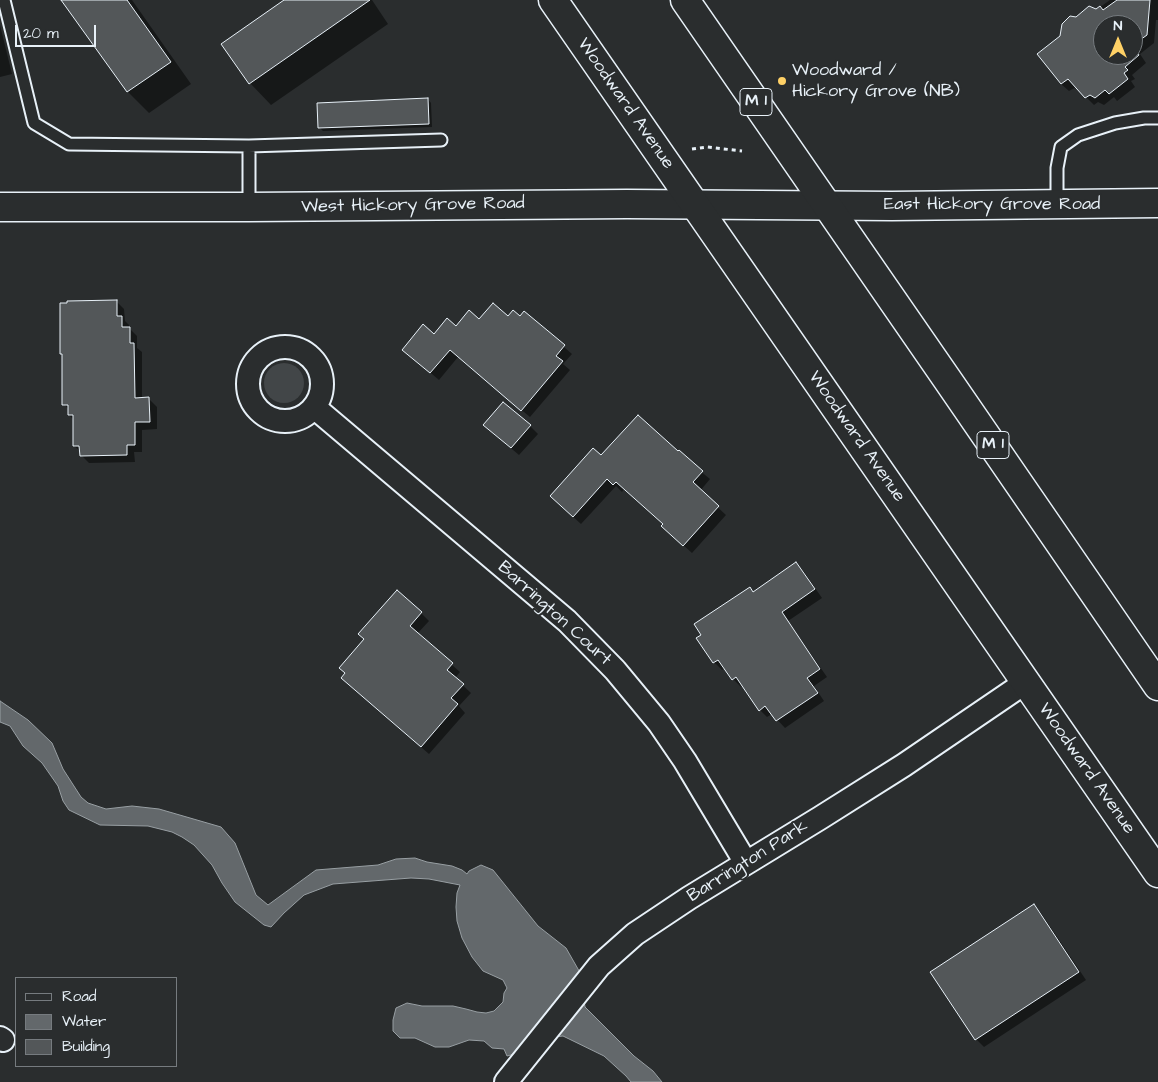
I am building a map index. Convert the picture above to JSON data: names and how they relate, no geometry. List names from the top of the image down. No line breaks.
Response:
{"streets":{"main road":["M 1","Woodward Avenue","East Hickory Grove Road","West Hickory Grove Road"],"street":["Barrington Court","Barrington Park"]},"crossings":[["M 1","East Hickory Grove Road"],["M 1","West Hickory Grove Road"],["Woodward Avenue","West Hickory Grove Road"],["Woodward Avenue","Barrington Park"],["East Hickory Grove Road","West Hickory Grove Road"],["Barrington Court","Barrington Park"]],"places":["Woodward / Hickory Grove (NB)"],"legend":["Road","Water","Building"],"scale_bar":"20 m","north":"top"}
